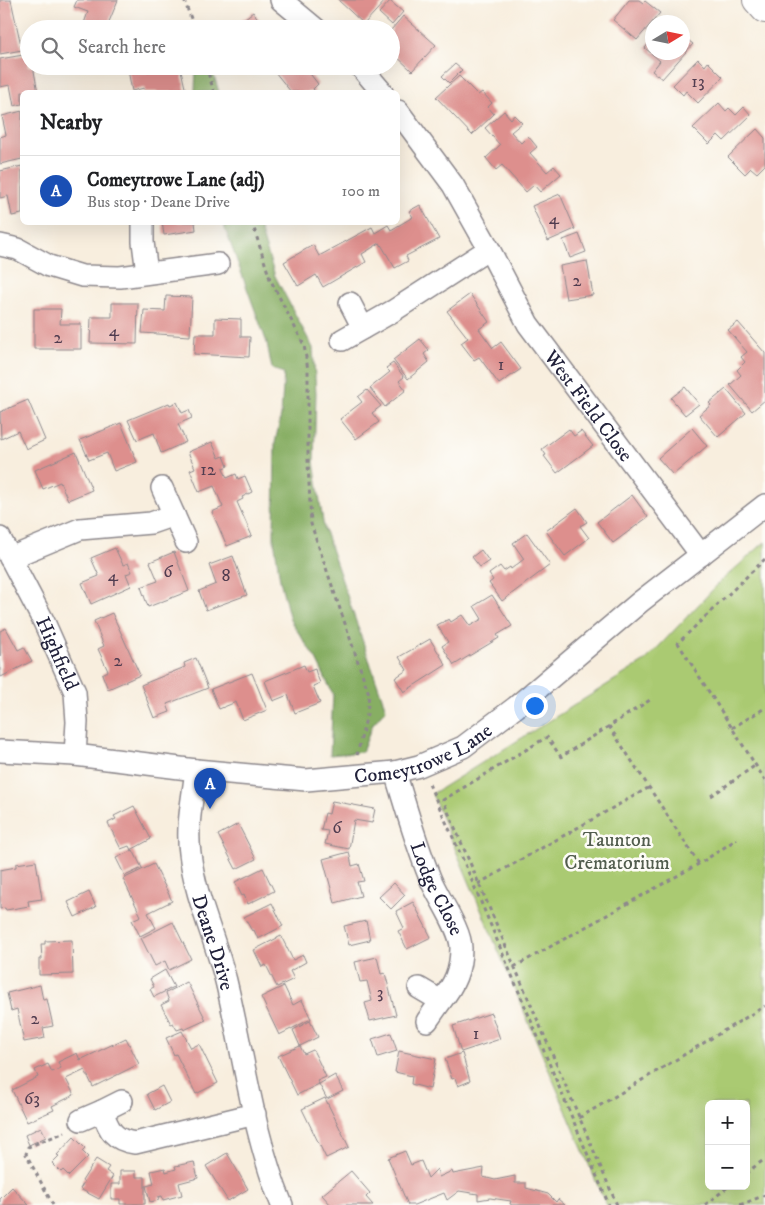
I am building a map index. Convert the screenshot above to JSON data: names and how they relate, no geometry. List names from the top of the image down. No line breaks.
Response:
{"streets":{"street":["West Field Close","Highfield","Comeytrowe Lane","Lodge Close","Deane Drive"]},"crossings":[["West Field Close","Comeytrowe Lane"],["Highfield","Comeytrowe Lane"],["Comeytrowe Lane","Lodge Close"],["Comeytrowe Lane","Deane Drive"]],"parks":["Taunton Crematorium"],"house_numbers":["13","4","2","4","2","1","12","6","4","8","2","6","3","2","1","63"],"north":"right","page":{"search":"Search here","heading":"Nearby","list":[{"mark":"A","name":"Comeytrowe Lane (adj)","note":"Bus stop · Deane Drive","value":"100 m"}],"pins":"A","map_buttons":["+","−"]}}
